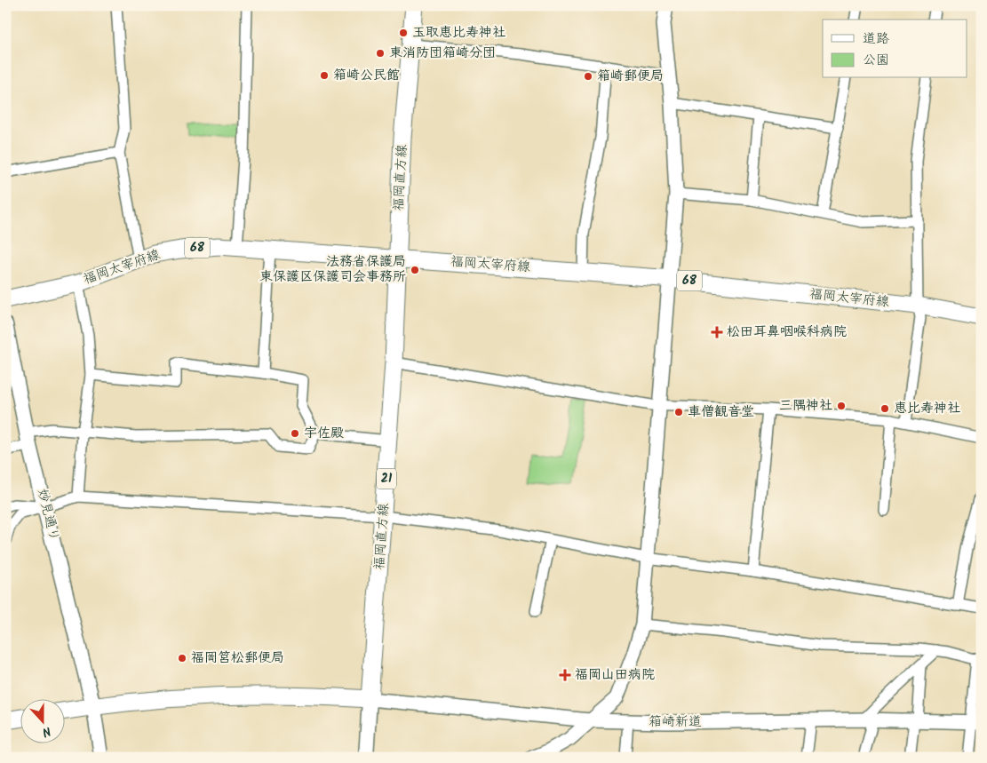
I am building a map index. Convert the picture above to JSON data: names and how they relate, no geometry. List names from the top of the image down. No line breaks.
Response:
{"streets":{"main road":["福岡直方線","68","福岡太宰府線","21","妙見通り"],"street":["箱崎新道"]},"crossings":[["福岡直方線","福岡太宰府線"],["福岡直方線","箱崎新道"]],"places":{"other":["玉取恵比寿神社","東消防団箱崎分団","箱崎公民館","箱崎郵便局","法務省保護局 東保護区保護司会事務所","三隅神社","恵比寿神社","車僧観音堂","宇佐殿","福岡筥松郵便局"],"health":["松田耳鼻咽喉科病院","福岡山田病院"]},"legend":["道路","公園"],"north":"bottom"}
